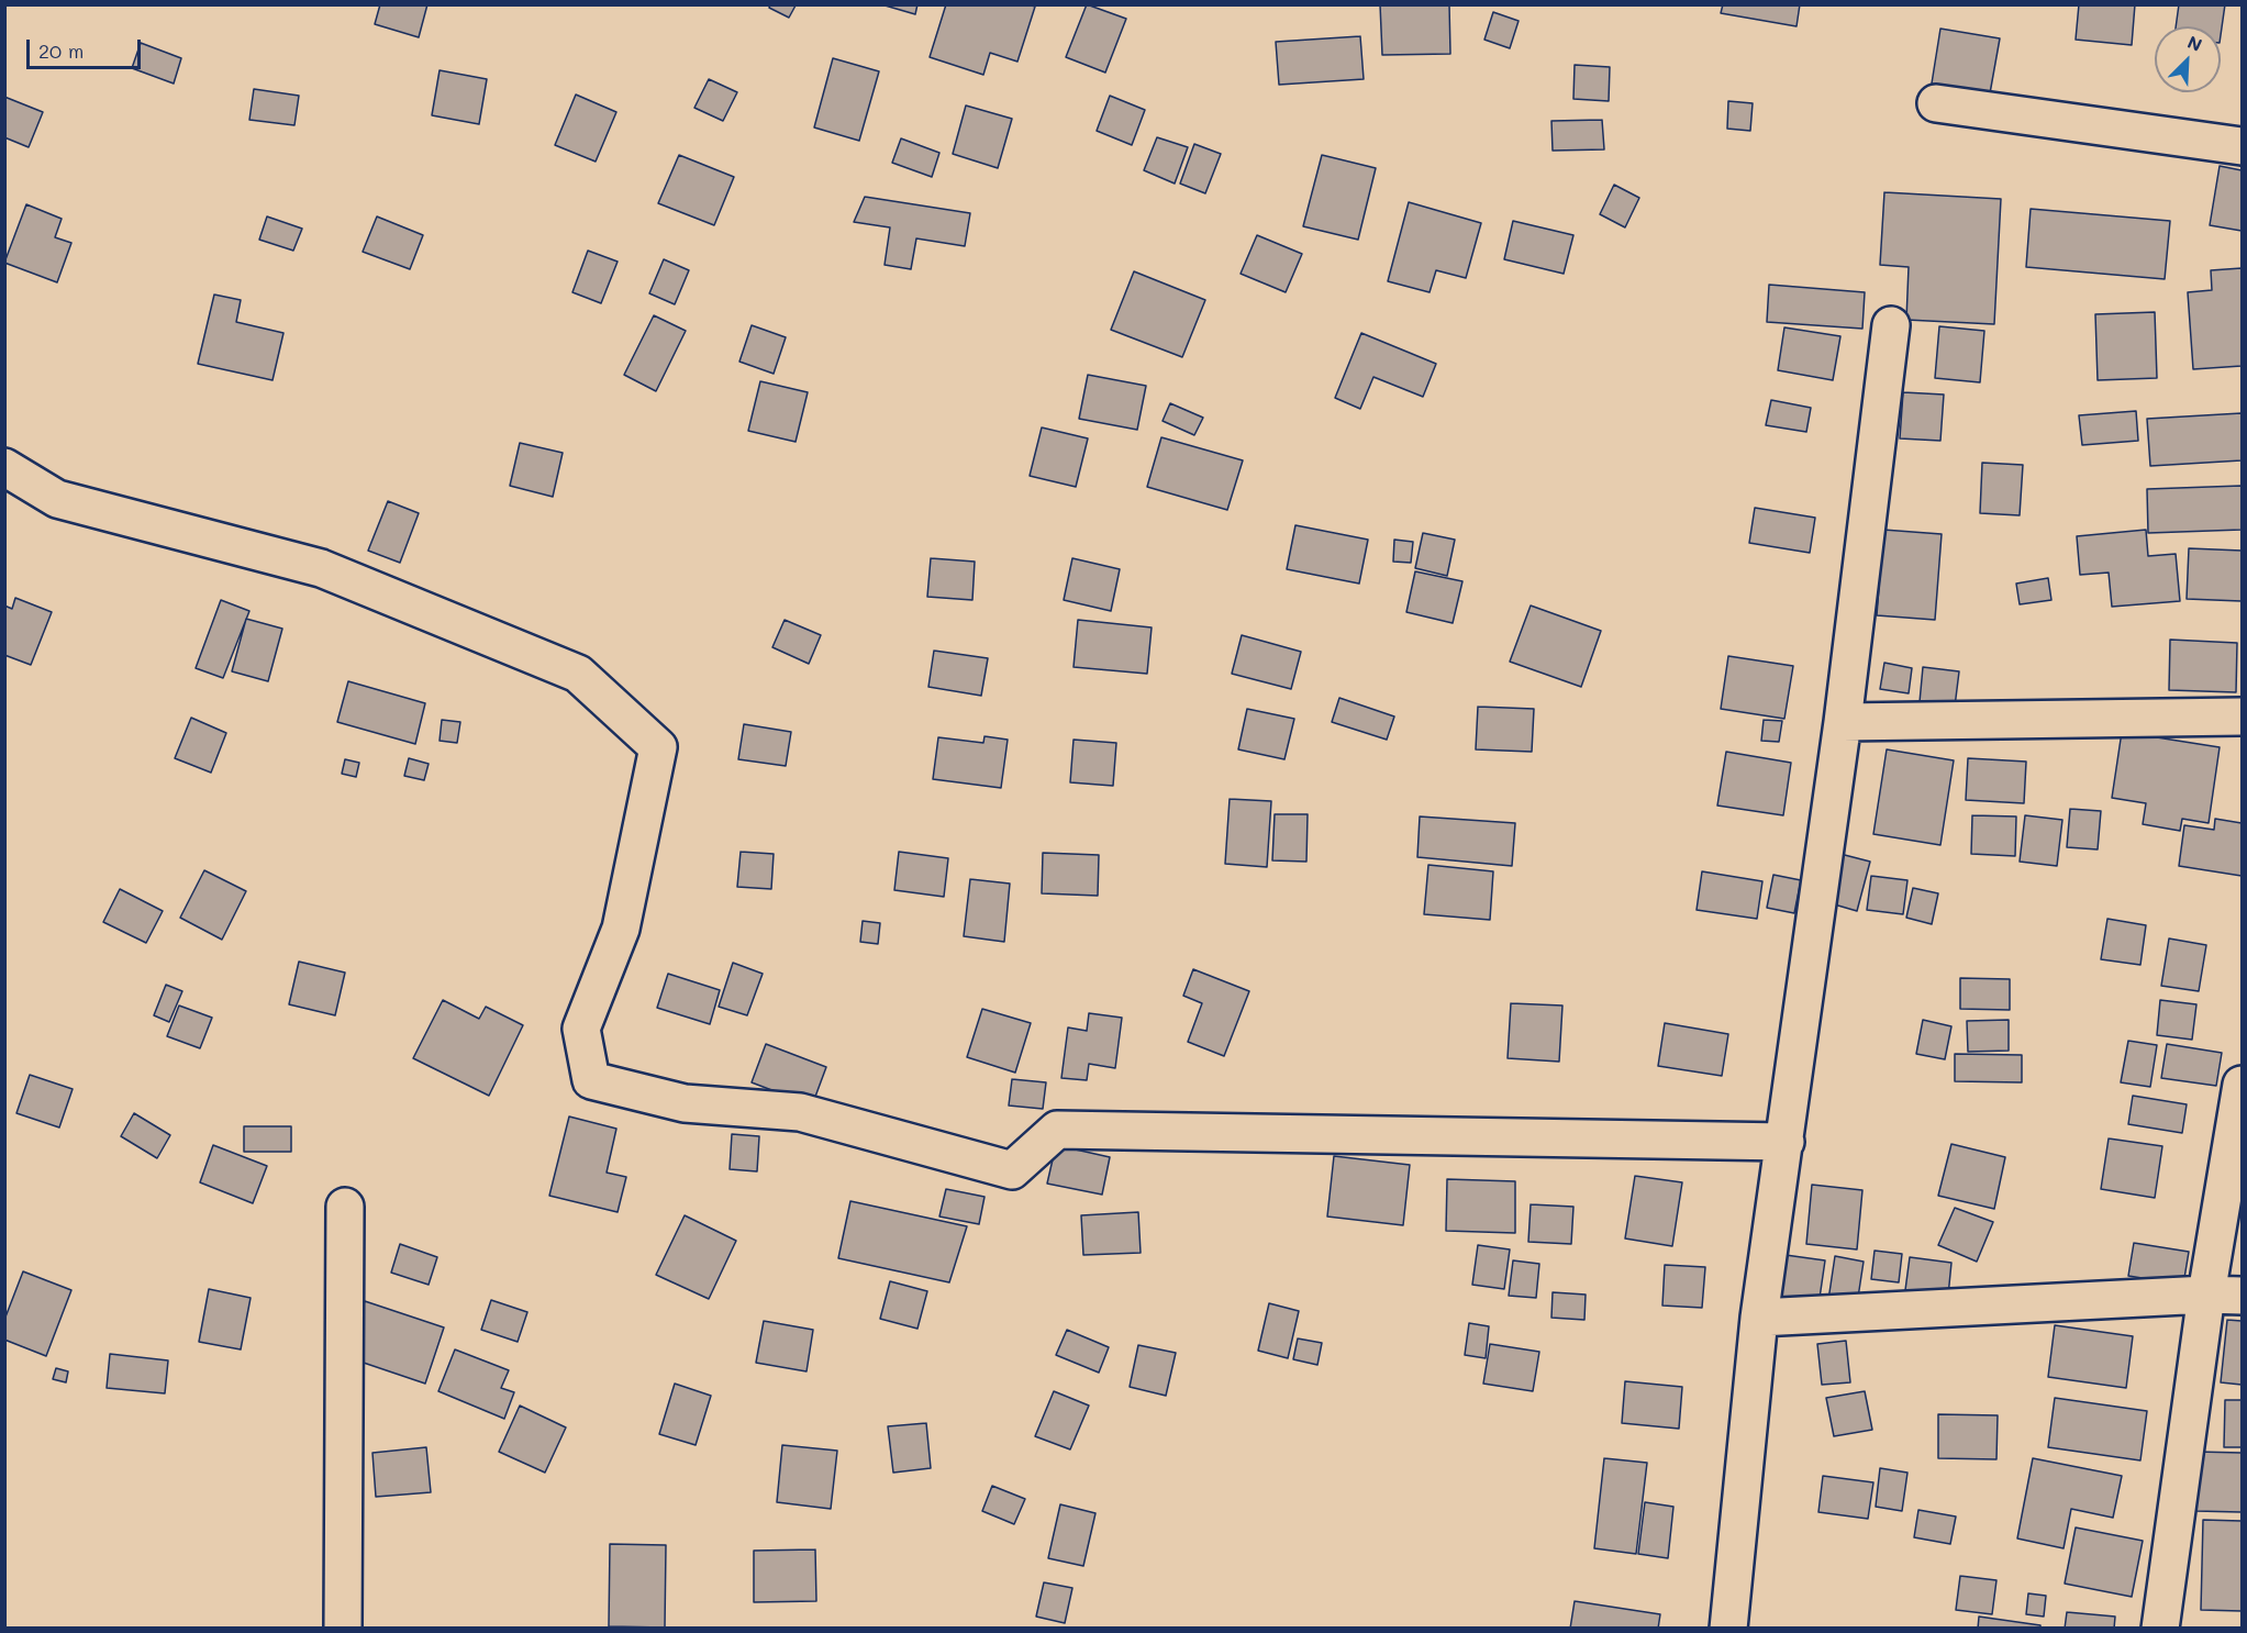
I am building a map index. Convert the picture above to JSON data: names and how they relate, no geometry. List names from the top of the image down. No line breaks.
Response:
{"scale_bar":"20 m","north":"top right"}
